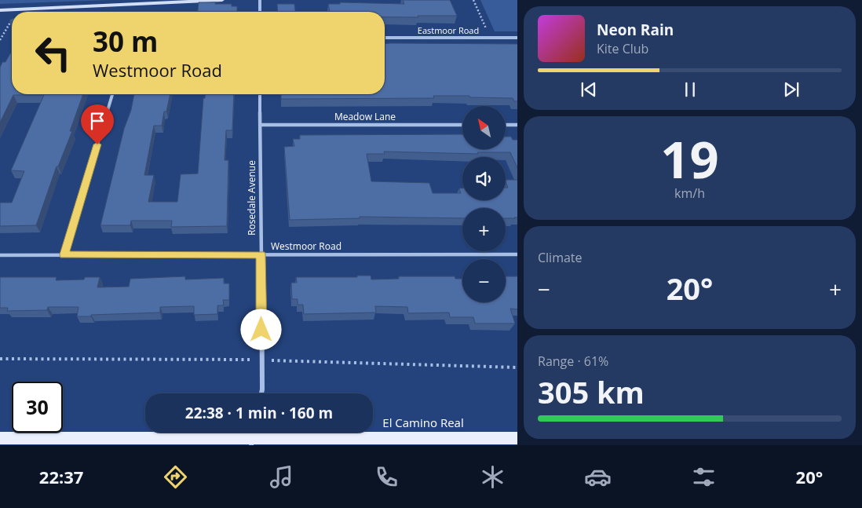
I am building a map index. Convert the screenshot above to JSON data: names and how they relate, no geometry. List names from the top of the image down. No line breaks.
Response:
{"streets":{"main road":["El Camino Real"],"street":["Eastmoor Road","Meadow Lane","Rosedale Avenue","Westmoor Road"]},"crossings":[["Meadow Lane","Rosedale Avenue"],["Rosedale Avenue","Westmoor Road"]],"north":"top left","page":{"turn":["30 m","Westmoor Road"],"song":["Neon Rain","Kite Club"],"map_buttons":["+","−"],"tile":[["19","km/h"],"Climate",["Range · 61%","305 km"]],"heat":["−","20°","+"],"limit":"30","trip":"22:38 · 1 min · 160 m","tabs":["22:37","20°"]}}
